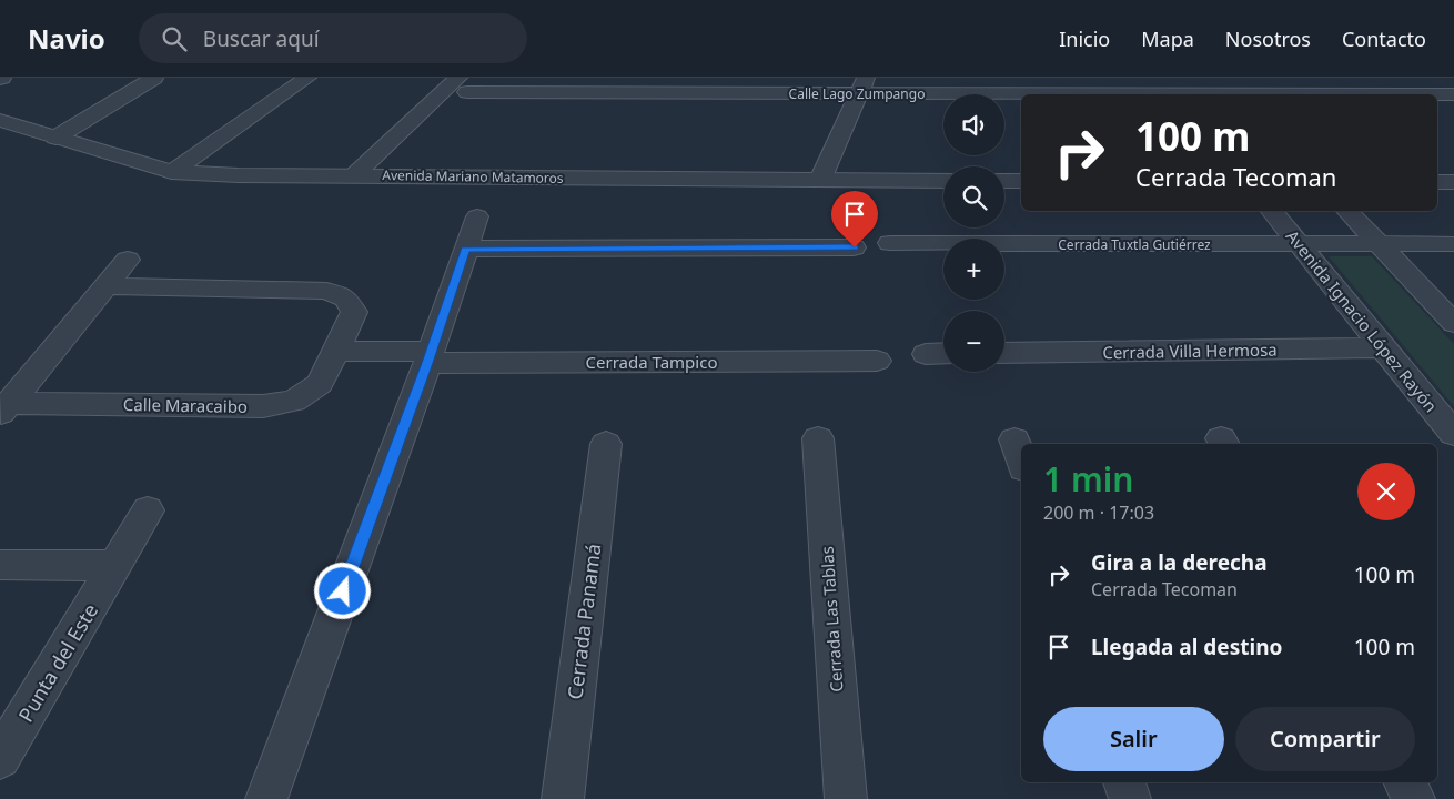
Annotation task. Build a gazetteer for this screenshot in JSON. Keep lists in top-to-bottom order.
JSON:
{
  "streets": {
    "street": [
      "Calle Lago Zumpango",
      "Avenida Mariano Matamoros",
      "Cerrada Tuxtla Gutiérrez",
      "Avenida Ignacio López Rayón",
      "Cerrada Villa Hermosa",
      "Cerrada Tampico",
      "Calle Maracaibo",
      "Cerrada Las Tablas",
      "Cerrada Panamá",
      "Punta del Este"
    ]
  },
  "crossings": [
    ["Cerrada Tuxtla Gutiérrez", "Avenida Ignacio López Rayón"],
    ["Avenida Ignacio López Rayón", "Cerrada Villa Hermosa"]
  ],
  "page": {
    "header": "Navio",
    "search": "Buscar aquí",
    "nav": [
      "Inicio",
      "Mapa",
      "Nosotros",
      "Contacto"
    ],
    "map_buttons": ["+", "−"],
    "turn": ["100 m", "Cerrada Tecoman"],
    "heading": ["1 min", "200 m · 17:03"],
    "list": [
      {
        "name": "Gira a la derecha",
        "note": "Cerrada Tecoman",
        "value": "100 m"
      },
      {
        "name": "Llegada al destino",
        "value": "100 m"
      }
    ],
    "buttons": ["Salir", "Compartir"]
  }
}
